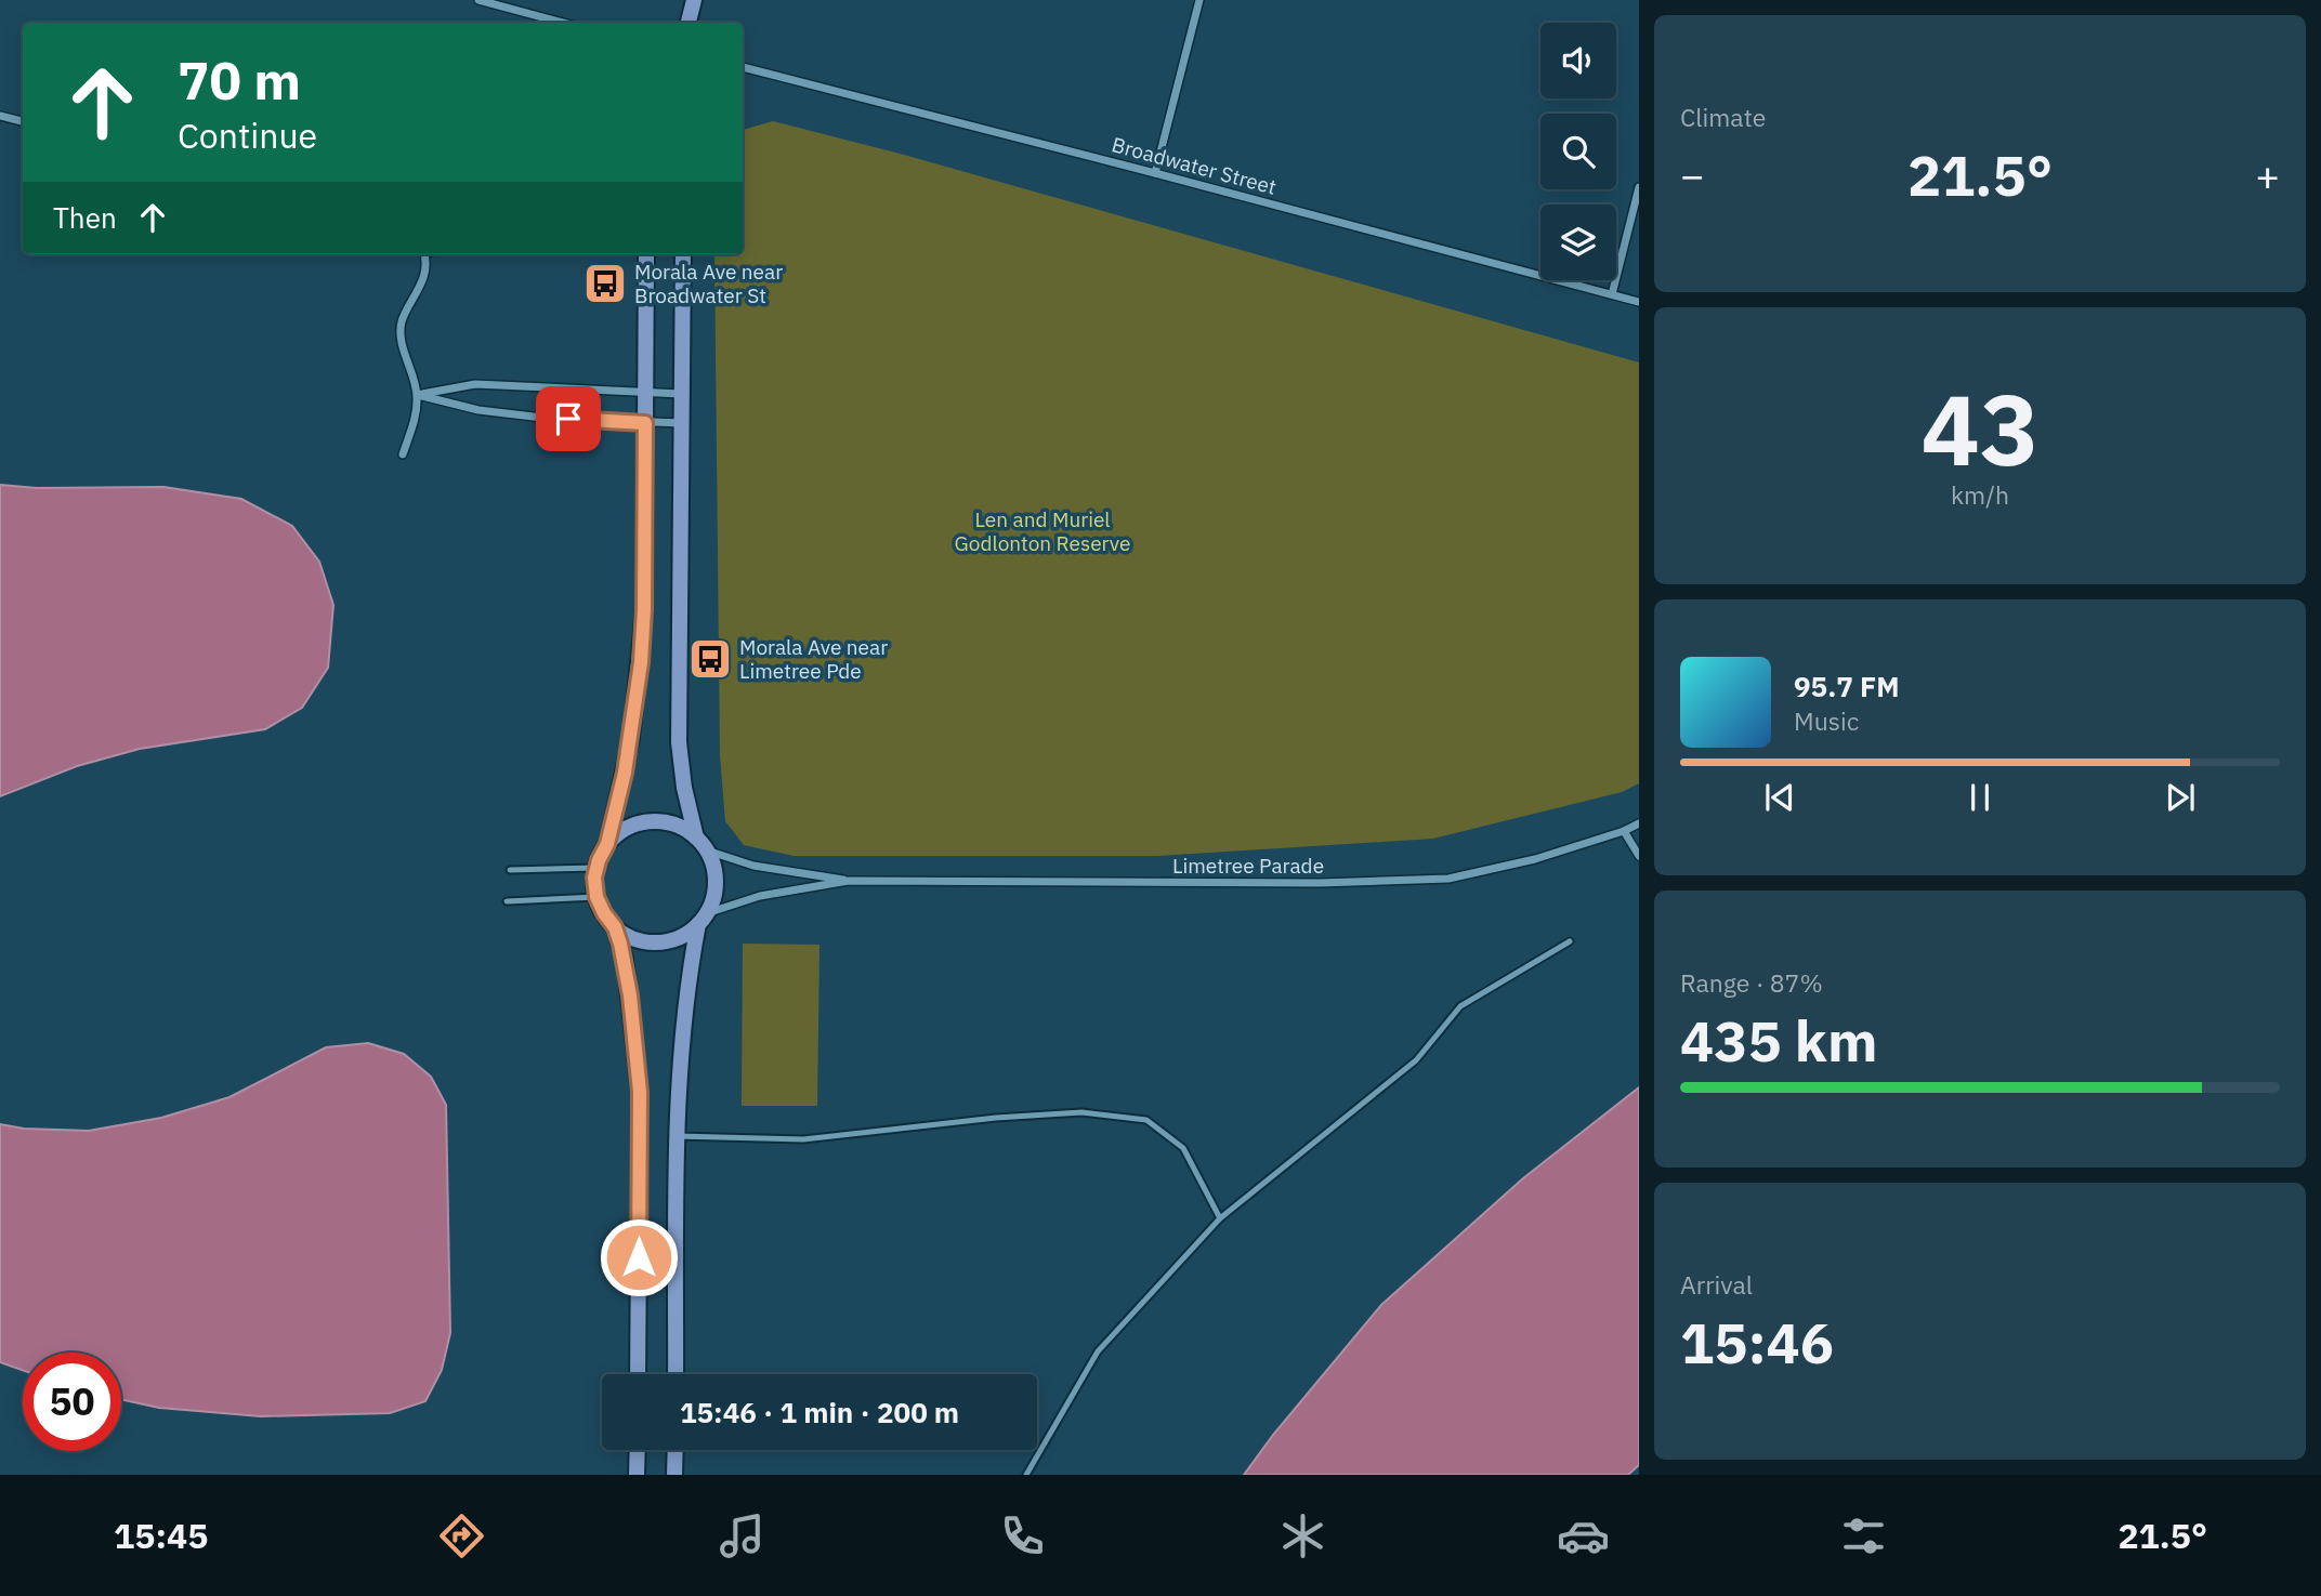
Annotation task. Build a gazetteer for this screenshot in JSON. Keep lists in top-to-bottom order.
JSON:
{
  "streets": {
    "street": ["Broadwater Street", "Limetree Parade"]
  },
  "parks": ["Len and Muriel Godlonton Reserve"],
  "places": {
    "bus stop": ["Morala Ave near Broadwater St", "Morala Ave near Limetree Pde"]
  },
  "page": {
    "tile": [
      "Climate",
      ["43", "km/h"],
      ["Range · 87%", "435 km"],
      ["Arrival", "15:46"]
    ],
    "turn": ["70 m", "Continue"],
    "heat": ["−", "21.5°", "+"],
    "then": "Then",
    "song": ["95.7 FM", "Music"],
    "limit": "50",
    "trip": "15:46 · 1 min · 200 m",
    "tabs": ["15:45", "21.5°"]
  }
}
